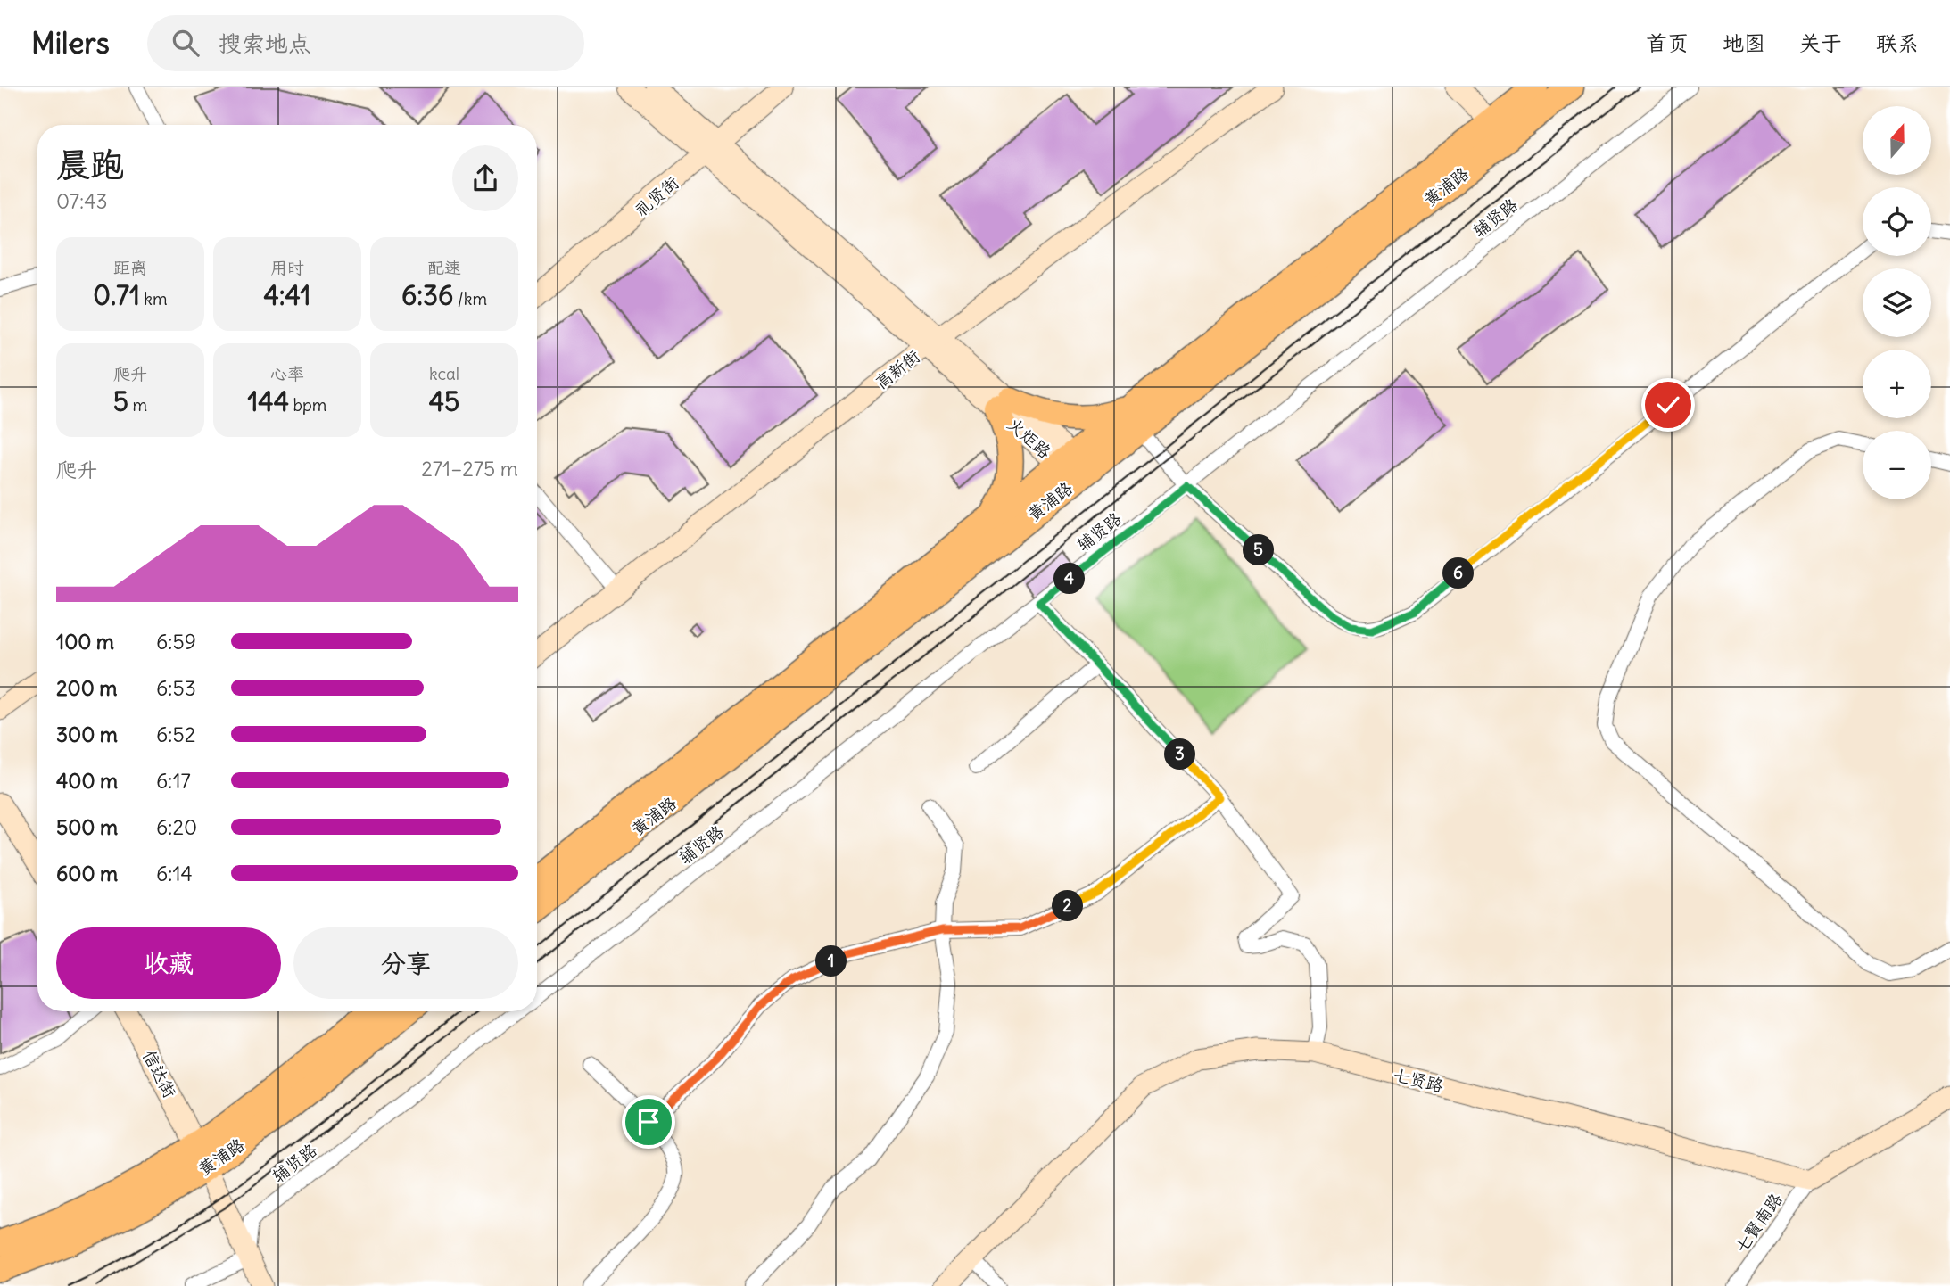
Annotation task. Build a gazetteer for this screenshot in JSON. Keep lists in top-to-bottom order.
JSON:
{
  "streets": {
    "highway": ["黄浦路"],
    "street": [
      "礼贤街",
      "辅贤路",
      "高新街",
      "火炬路",
      "信达街",
      "七贤路",
      "七賢南路"
    ]
  },
  "crossings": [
    ["黄浦路", "火炬路"],
    ["黄浦路", "信达街"],
    ["礼贤街", "火炬路"],
    ["辅贤路", "信达街"],
    ["高新街", "火炬路"],
    ["七贤路", "七賢南路"]
  ],
  "north": "top",
  "page": {
    "header": "Milers",
    "search": "搜索地点",
    "nav": [
      "首页",
      "地图",
      "关于",
      "联系"
    ],
    "map_buttons": ["+", "−"],
    "heading": ["晨跑", "07:43"],
    "stats": [
      ["距离", "0.71 km"],
      ["用时", "4:41"],
      ["配速", "6:36 /km"],
      ["爬升", "5 m"],
      ["心率", "144 bpm"],
      ["kcal", "45"]
    ],
    "chart": ["爬升", "271–275 m"],
    "pins": [
      "5",
      "6",
      "4",
      "3",
      "2",
      "1"
    ],
    "list": [
      {
        "name": "100 m",
        "note": "6:59"
      },
      {
        "name": "200 m",
        "note": "6:53"
      },
      {
        "name": "300 m",
        "note": "6:52"
      },
      {
        "name": "400 m",
        "note": "6:17"
      },
      {
        "name": "500 m",
        "note": "6:20"
      },
      {
        "name": "600 m",
        "note": "6:14"
      }
    ],
    "buttons": ["收藏", "分享"]
  }
}
